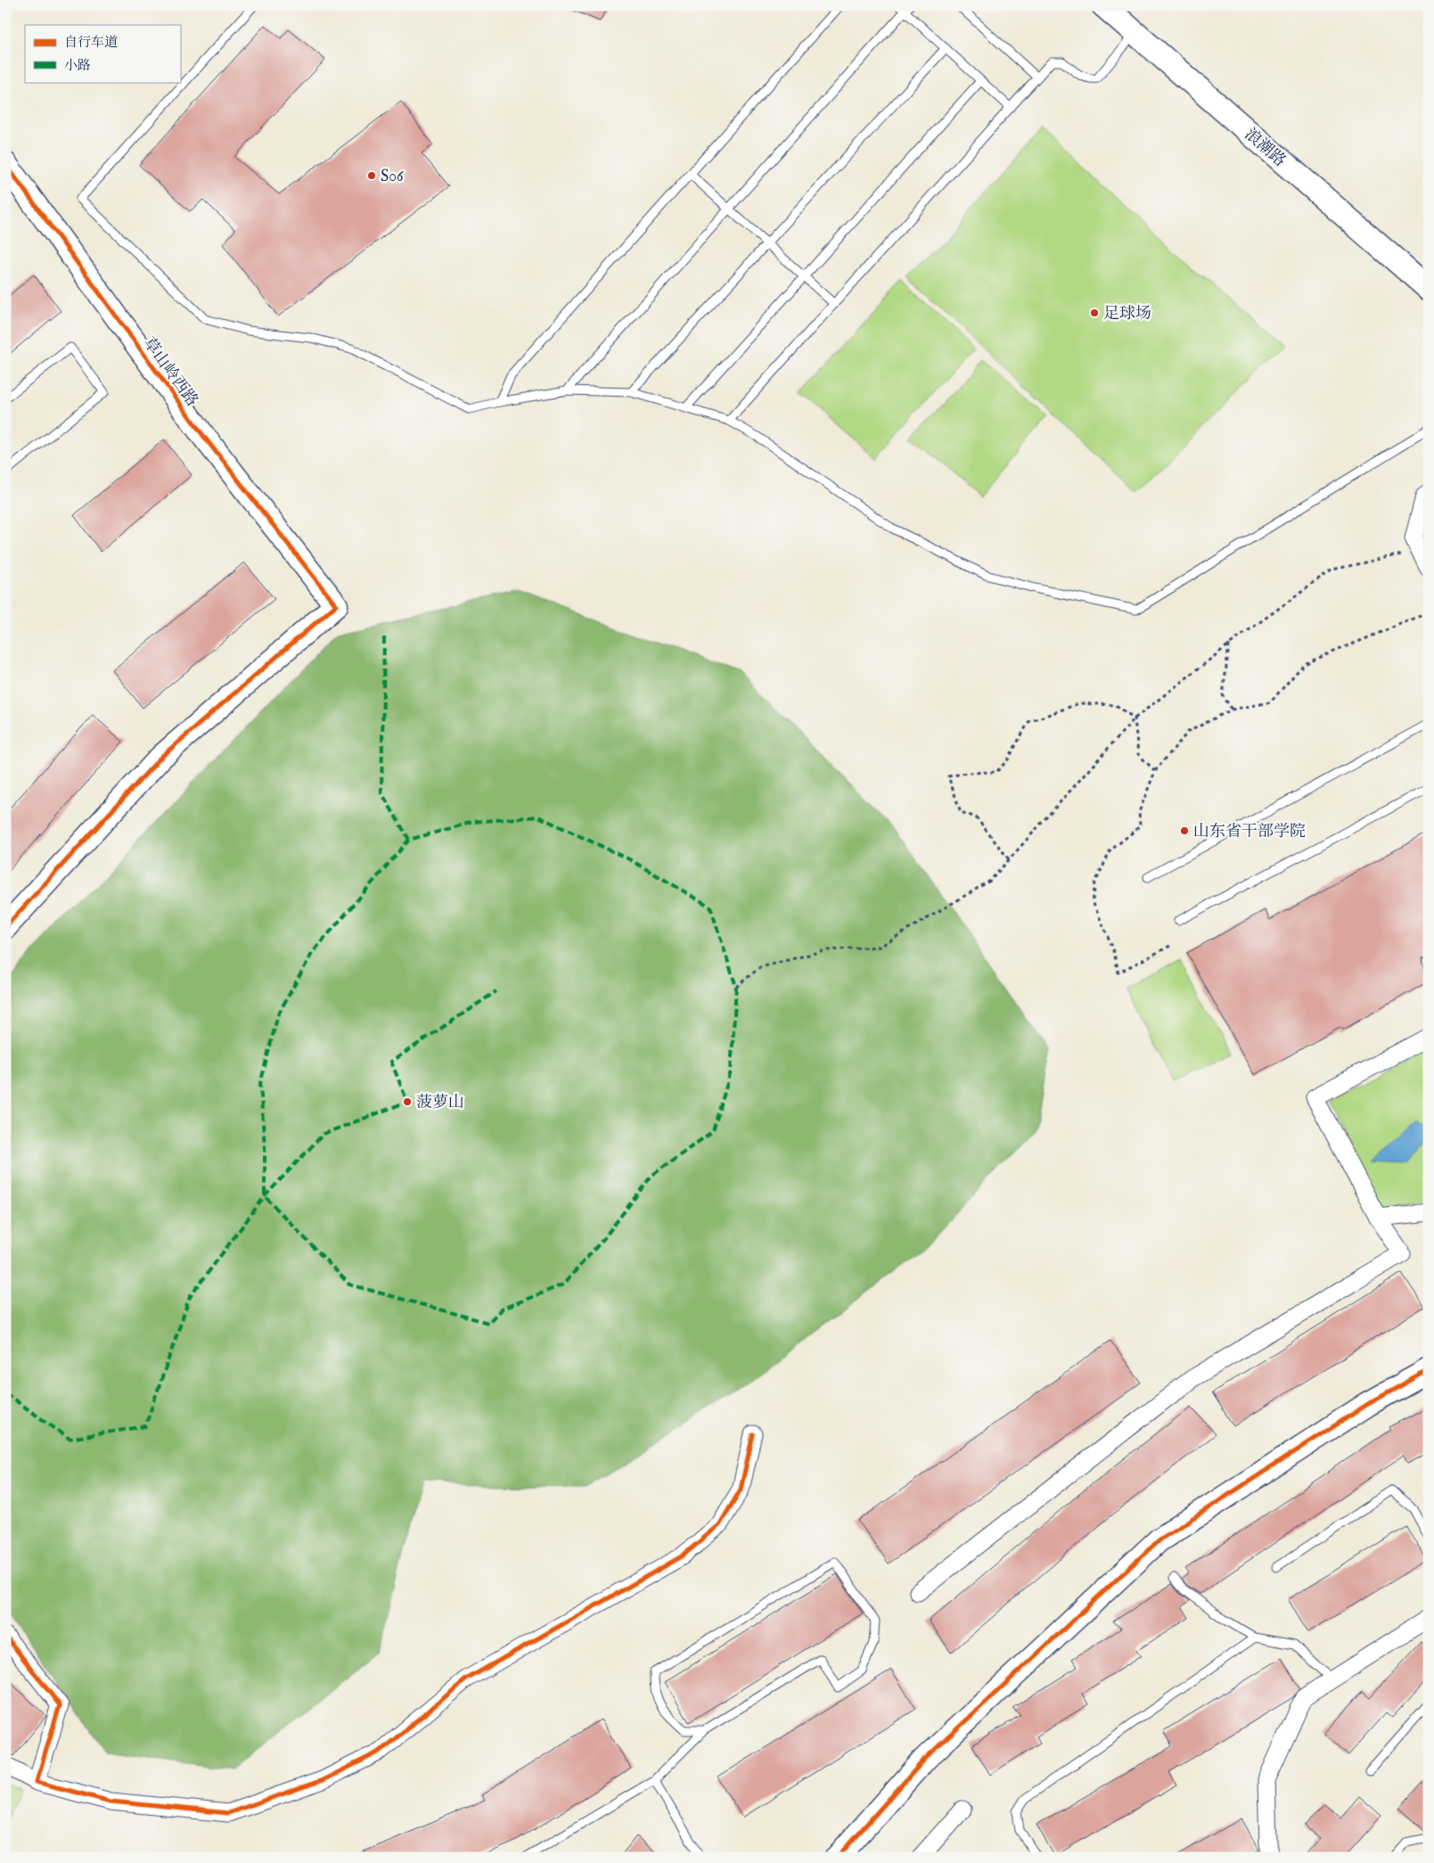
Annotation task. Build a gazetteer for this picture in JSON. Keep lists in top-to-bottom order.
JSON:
{
  "streets": {
    "street": ["浪潮路", "草山岭西路"]
  },
  "places": [
    "S06",
    "足球场",
    "山东省干部学院",
    "菠萝山"
  ],
  "legend": ["自行车道", "小路"]
}
